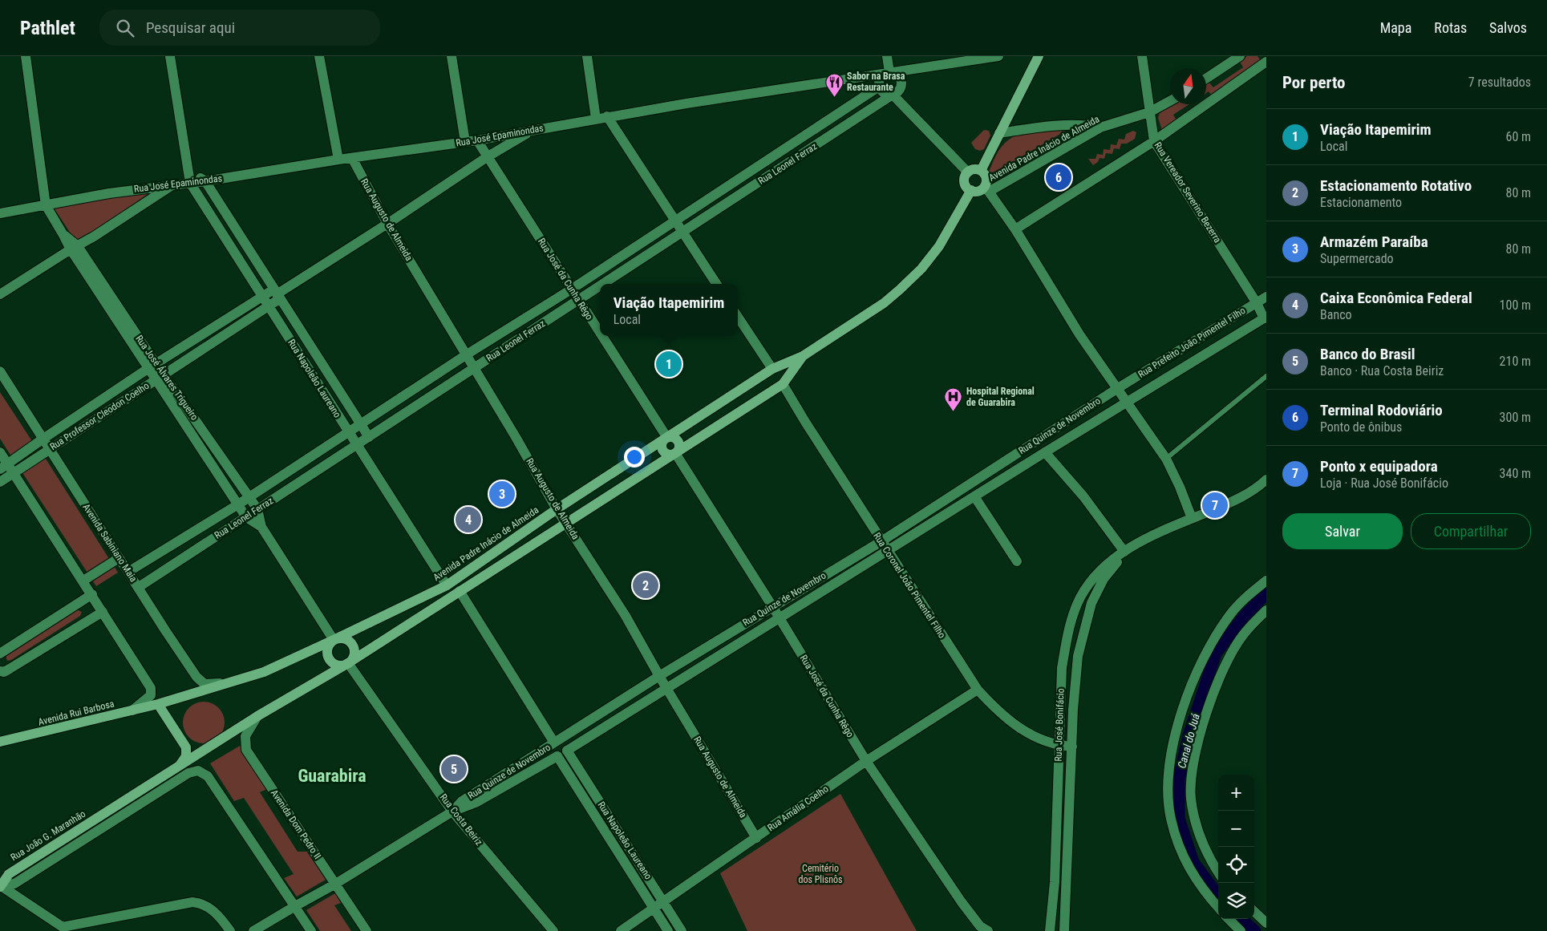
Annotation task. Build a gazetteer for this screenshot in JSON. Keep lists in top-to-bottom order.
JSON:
{
  "streets": {
    "main road": ["Avenida Padre Inácio de Almeida", "Avenida Rui Barbosa", "Rua João G. Maranhão"],
    "street": [
      "Rua José Epaminondas",
      "Rua Leonel Ferraz",
      "Rua Vereador Severino Bezerra",
      "Rua Augusto de Almeida",
      "Rua José da Cunha Rêgo",
      "Rua Prefeito João Pimentel Filho",
      "Rua José Álvares Trigueiro",
      "Rua Napoleão Laureano",
      "Rua Professor Cleodon Coelho",
      "Rua Quinze de Novembro",
      "Avenida Sabiniano Maia",
      "Rua Coronel João Pimentel Filho",
      "Rua José Bonifácio",
      "Rua Amália Coelho",
      "Rua Costa Beiriz",
      "Avenida Dom Pedro II"
    ]
  },
  "crossings": [
    ["Rua José Epaminondas", "Rua Leonel Ferraz"],
    ["Rua José Epaminondas", "Rua Augusto de Almeida"],
    ["Rua José Epaminondas", "Rua José da Cunha Rêgo"],
    ["Rua José Epaminondas", "Rua José Álvares Trigueiro"],
    ["Rua José Epaminondas", "Rua Napoleão Laureano"],
    ["Rua José Epaminondas", "Rua Professor Cleodon Coelho"],
    ["Avenida Padre Inácio de Almeida", "Rua Vereador Severino Bezerra"],
    ["Avenida Padre Inácio de Almeida", "Rua Augusto de Almeida"],
    ["Avenida Padre Inácio de Almeida", "Rua José da Cunha Rêgo"],
    ["Avenida Padre Inácio de Almeida", "Rua José Álvares Trigueiro"],
    ["Avenida Padre Inácio de Almeida", "Rua Napoleão Laureano"],
    ["Avenida Padre Inácio de Almeida", "Avenida Sabiniano Maia"],
    ["Avenida Padre Inácio de Almeida", "Rua Coronel João Pimentel Filho"],
    ["Avenida Padre Inácio de Almeida", "Avenida Rui Barbosa"],
    ["Avenida Padre Inácio de Almeida", "Rua Costa Beiriz"],
    ["Avenida Padre Inácio de Almeida", "Avenida Dom Pedro II"],
    ["Avenida Padre Inácio de Almeida", "Rua João G. Maranhão"],
    ["Rua Leonel Ferraz", "Rua Augusto de Almeida"],
    ["Rua Leonel Ferraz", "Rua José da Cunha Rêgo"],
    ["Rua Leonel Ferraz", "Rua José Álvares Trigueiro"],
    ["Rua Leonel Ferraz", "Rua Napoleão Laureano"],
    ["Rua Leonel Ferraz", "Avenida Sabiniano Maia"],
    ["Rua Vereador Severino Bezerra", "Rua Prefeito João Pimentel Filho"],
    ["Rua Augusto de Almeida", "Rua Professor Cleodon Coelho"],
    ["Rua Augusto de Almeida", "Rua Quinze de Novembro"],
    ["Rua Augusto de Almeida", "Rua Amália Coelho"],
    ["Rua José da Cunha Rêgo", "Rua Professor Cleodon Coelho"],
    ["Rua José da Cunha Rêgo", "Rua Quinze de Novembro"],
    ["Rua José da Cunha Rêgo", "Rua Amália Coelho"],
    ["Rua Prefeito João Pimentel Filho", "Rua Quinze de Novembro"],
    ["Rua José Álvares Trigueiro", "Rua Professor Cleodon Coelho"],
    ["Rua José Álvares Trigueiro", "Rua Costa Beiriz"],
    ["Rua Napoleão Laureano", "Rua Professor Cleodon Coelho"],
    ["Rua Napoleão Laureano", "Rua Quinze de Novembro"],
    ["Rua Napoleão Laureano", "Rua Amália Coelho"],
    ["Rua Professor Cleodon Coelho", "Avenida Sabiniano Maia"],
    ["Rua Quinze de Novembro", "Rua Coronel João Pimentel Filho"],
    ["Rua Quinze de Novembro", "Rua Costa Beiriz"],
    ["Rua Quinze de Novembro", "Avenida Dom Pedro II"],
    ["Rua Coronel João Pimentel Filho", "Rua José Bonifácio"],
    ["Rua Coronel João Pimentel Filho", "Rua Amália Coelho"]
  ],
  "districts": ["Guarabira"],
  "water": ["Canal do Juá"],
  "parks": ["Cemitério dos Plisnôs"],
  "places": {
    "restaurant": ["Sabor na Brasa Restaurante"],
    "hospital": ["Hospital Regional de Guarabira"]
  },
  "north": "top",
  "page": {
    "header": "Pathlet",
    "search": "Pesquisar aqui",
    "nav": ["Mapa", "Rotas", "Salvos"],
    "heading": ["Por perto", "7 resultados"],
    "list": [
      {
        "mark": "1",
        "name": "Viação Itapemirim",
        "note": "Local",
        "value": "60 m"
      },
      {
        "mark": "2",
        "name": "Estacionamento Rotativo",
        "note": "Estacionamento",
        "value": "80 m"
      },
      {
        "mark": "3",
        "name": "Armazém Paraíba",
        "note": "Supermercado",
        "value": "80 m"
      },
      {
        "mark": "4",
        "name": "Caixa Econômica Federal",
        "note": "Banco",
        "value": "100 m"
      },
      {
        "mark": "5",
        "name": "Banco do Brasil",
        "note": "Banco · Rua Costa Beiriz",
        "value": "210 m"
      },
      {
        "mark": "6",
        "name": "Terminal Rodoviário",
        "note": "Ponto de ônibus",
        "value": "300 m"
      },
      {
        "mark": "7",
        "name": "Ponto x equipadora",
        "note": "Loja · Rua José Bonifácio",
        "value": "340 m"
      }
    ],
    "pins": [
      "6",
      "1",
      "3",
      "7",
      "4",
      "2",
      "5"
    ],
    "popup": ["Viação Itapemirim", "Local"],
    "buttons": ["Salvar", "Compartilhar"],
    "map_buttons": ["+", "−"]
  }
}
